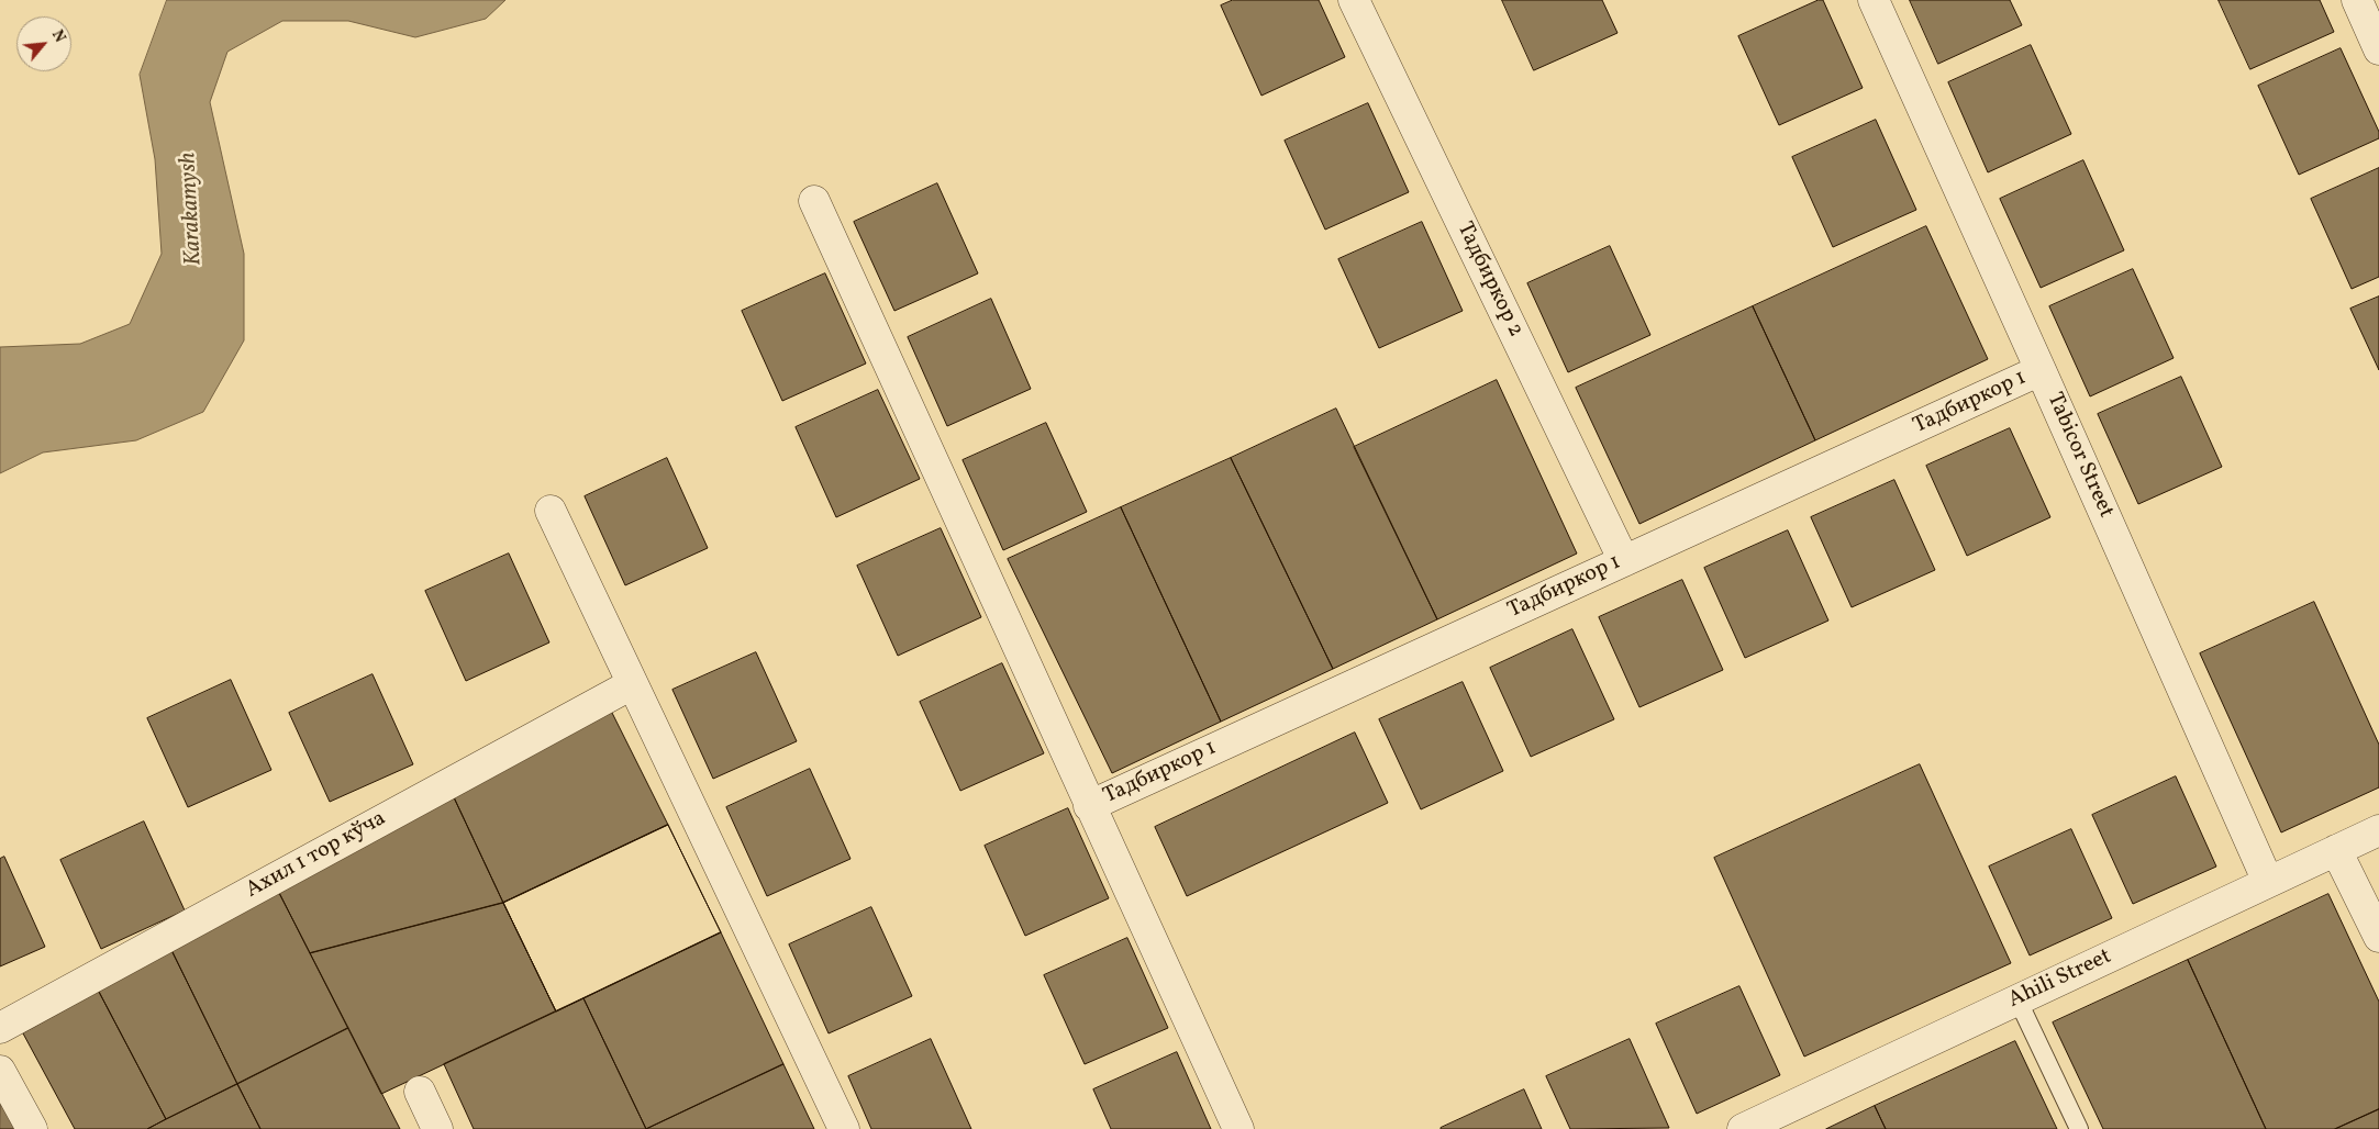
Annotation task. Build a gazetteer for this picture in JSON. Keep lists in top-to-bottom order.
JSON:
{
  "streets": {
    "street": [
      "Тадбиркор 2",
      "Тадбиркор 1",
      "Tabicor Street",
      "Ахил 1 тор кўча",
      "Ahili Street"
    ]
  },
  "crossings": [
    ["Тадбиркор 2", "Тадбиркор 1"],
    ["Тадбиркор 1", "Tabicor Street"],
    ["Tabicor Street", "Ahili Street"]
  ],
  "water": ["Karakamysh"],
  "north": "top right"
}
